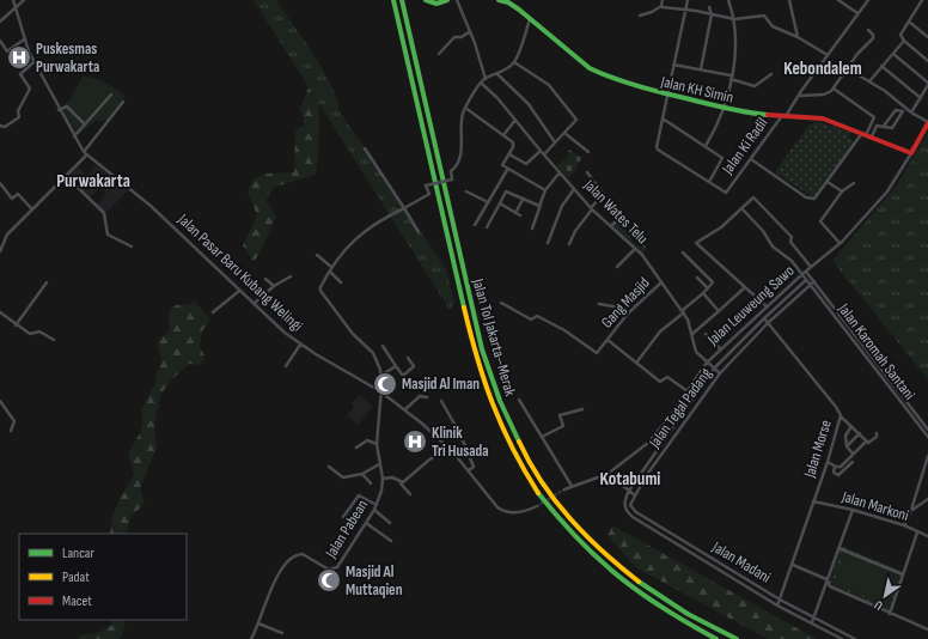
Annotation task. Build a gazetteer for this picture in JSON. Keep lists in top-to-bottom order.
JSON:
{
  "streets": {
    "main road": ["Jalan KH Simin", "Jalan Tol Jakarta–Merak"],
    "street": [
      "Jalan Ki Radil",
      "Jalan Wates Telu",
      "Jalan Pasar Baru Kubang Welingi",
      "Gang Masjid",
      "Jalan Leuweung Sawo",
      "Jalan Karomah Santani",
      "Jalan Tegal Padang",
      "Jalan Morse",
      "Jalan Markoni",
      "Jalan Pabean",
      "Jalan Madani"
    ]
  },
  "crossings": [
    ["Jalan KH Simin", "Jalan Ki Radil"],
    ["Jalan KH Simin", "Jalan Leuweung Sawo"],
    ["Jalan Wates Telu", "Gang Masjid"],
    ["Jalan Wates Telu", "Jalan Leuweung Sawo"],
    ["Jalan Wates Telu", "Jalan Tegal Padang"],
    ["Jalan Pasar Baru Kubang Welingi", "Jalan Pabean"],
    ["Jalan Leuweung Sawo", "Jalan Karomah Santani"],
    ["Jalan Karomah Santani", "Jalan Tegal Padang"],
    ["Jalan Tegal Padang", "Jalan Morse"],
    ["Jalan Morse", "Jalan Markoni"],
    ["Jalan Morse", "Jalan Madani"]
  ],
  "districts": ["Kebondalem", "Purwakarta", "Kotabumi"],
  "places": {
    "hospital": ["Puskesmas Purwakarta", "Klinik Tri Husada"],
    "mosque": ["Masjid Al Iman", "Masjid Al Muttaqien"]
  },
  "legend": ["Lancar", "Padat", "Macet"],
  "north": "bottom left"
}
